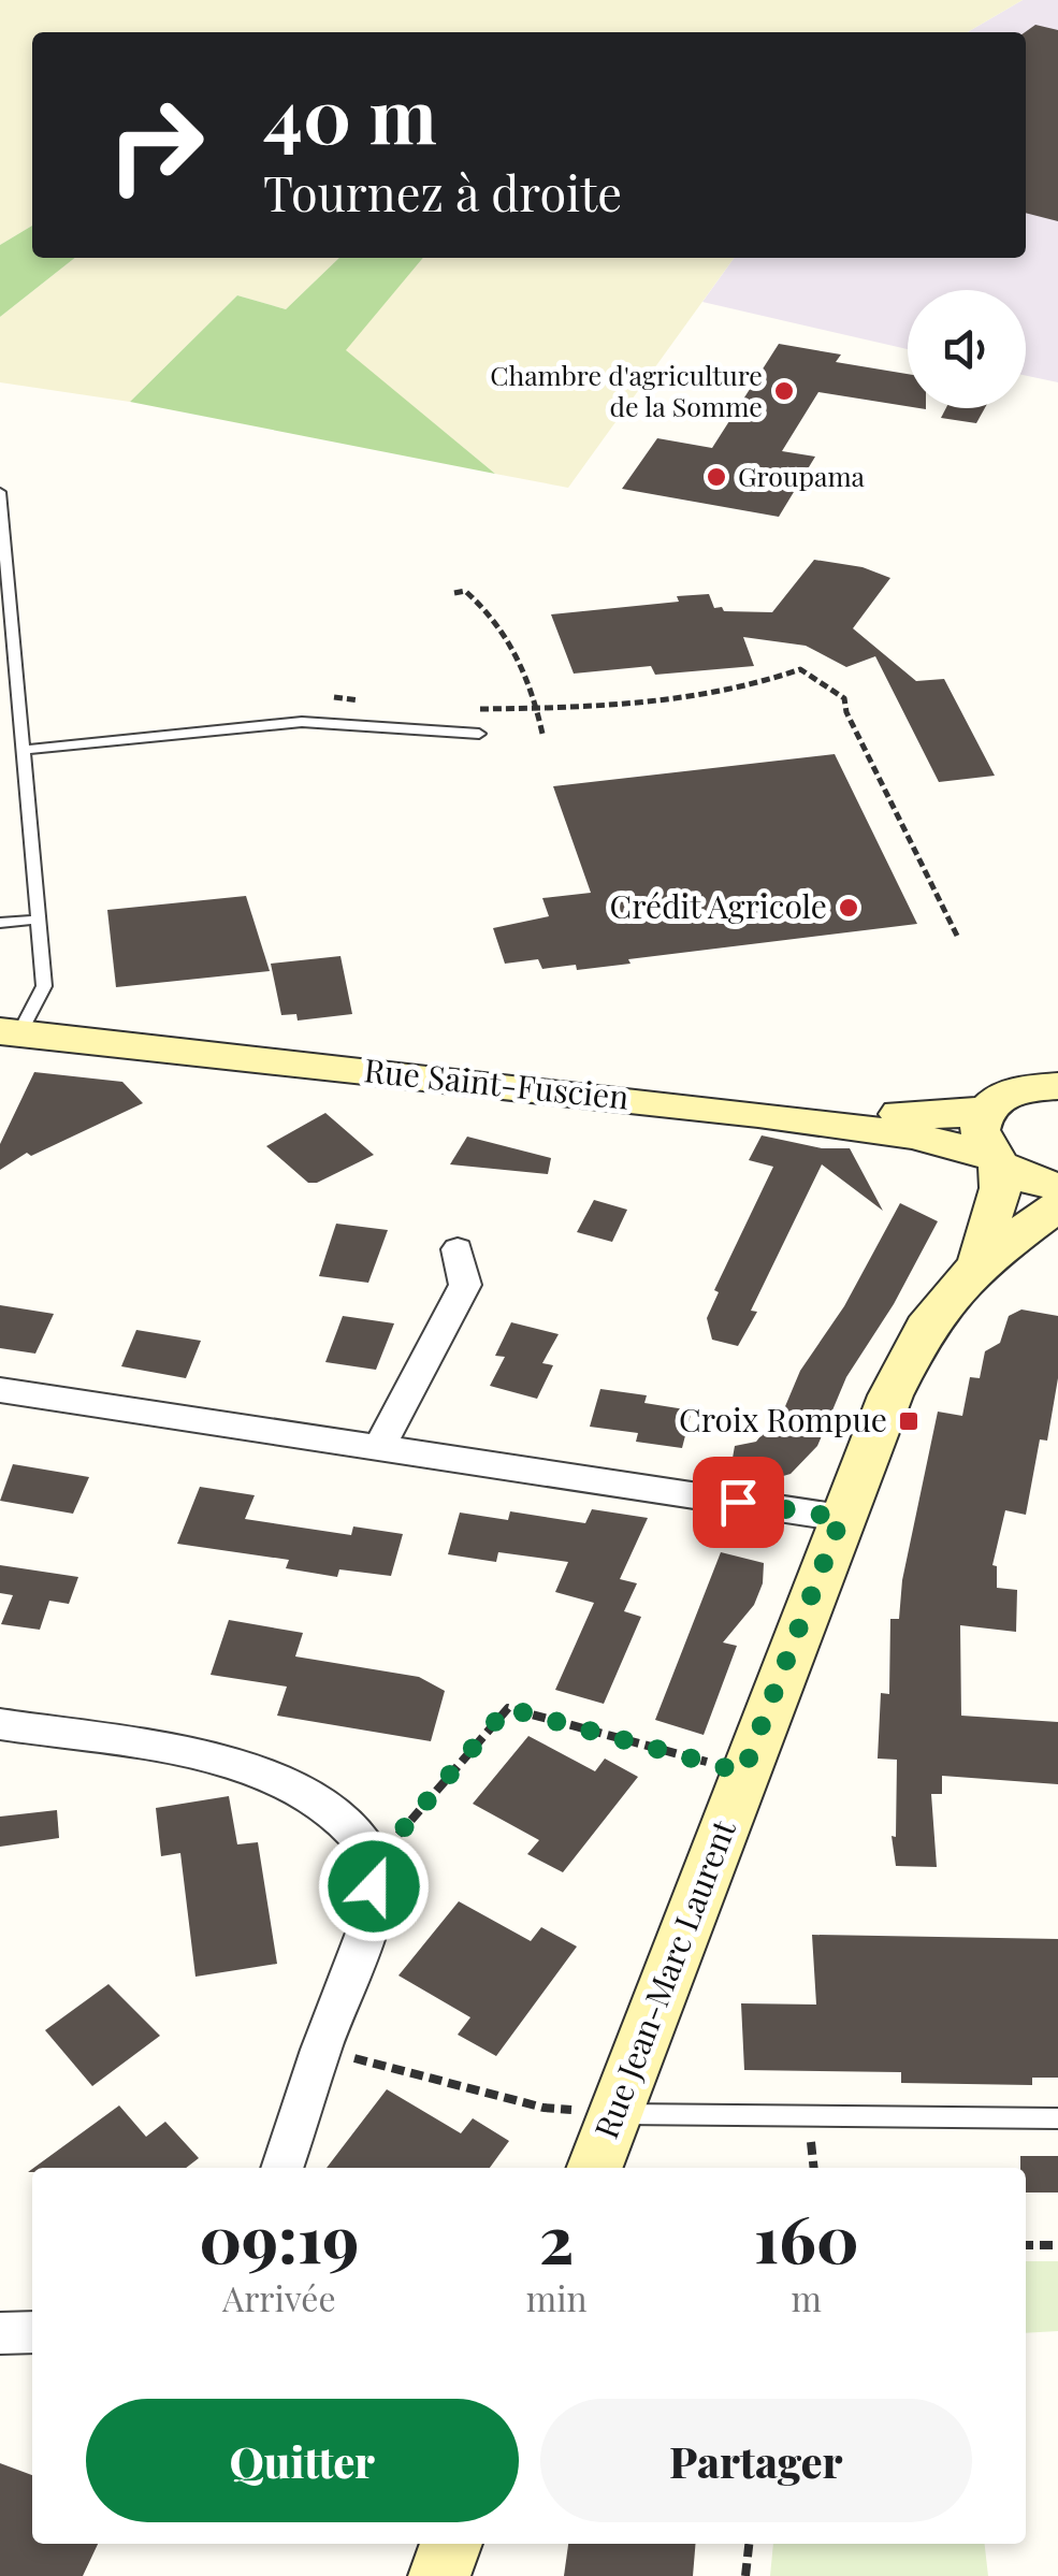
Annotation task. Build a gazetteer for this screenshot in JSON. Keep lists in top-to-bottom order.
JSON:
{
  "streets": {
    "main road": ["Rue Saint-Fuscien", "Rue Jean-Marc Laurent"]
  },
  "crossings": [
    ["Rue Saint-Fuscien", "Rue Jean-Marc Laurent"]
  ],
  "places": {
    "other": ["Chambre d'agriculture de la Somme", "Groupama", "Crédit Agricole"],
    "transit": ["Croix Rompue"]
  },
  "page": {
    "turn": ["40 m", "Tournez à droite"],
    "eta": [
      "09:19",
      "Arrivée",
      "2",
      "min",
      "160",
      "m"
    ],
    "buttons": ["Quitter", "Partager"]
  }
}
